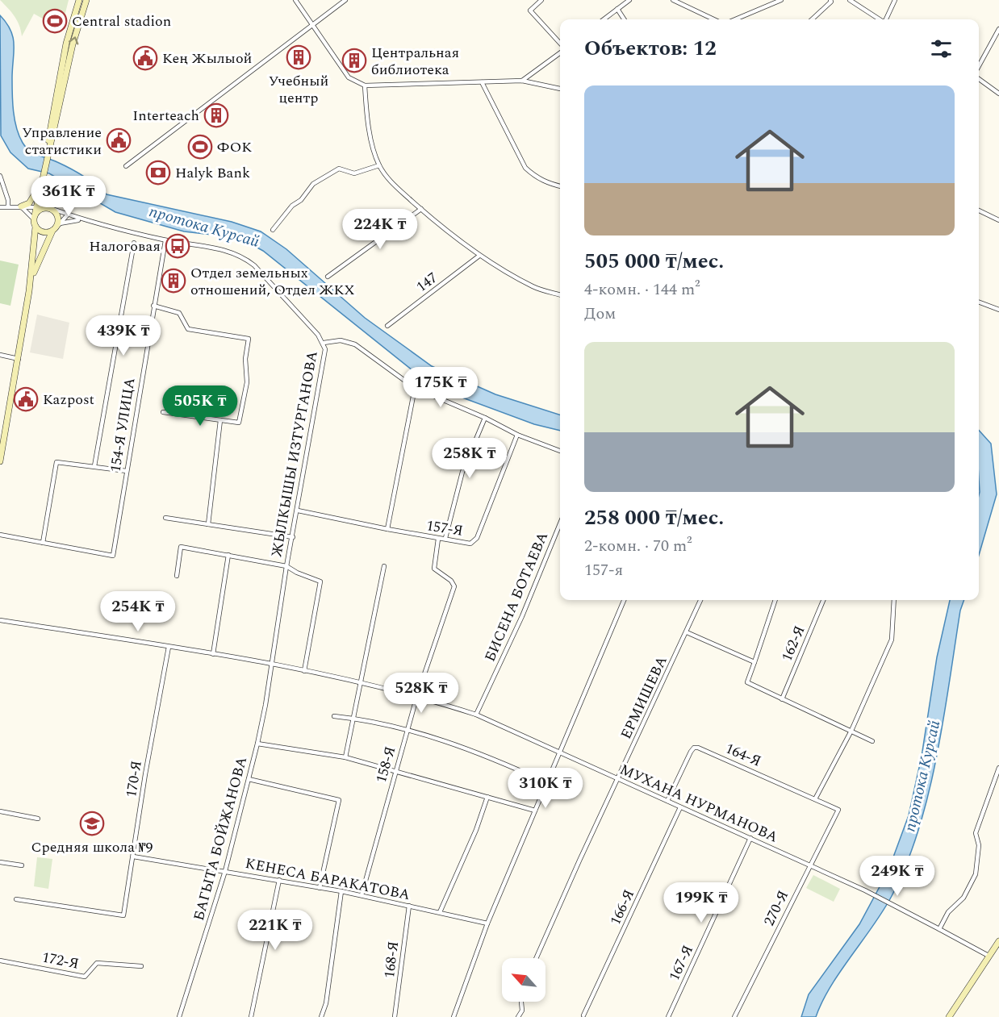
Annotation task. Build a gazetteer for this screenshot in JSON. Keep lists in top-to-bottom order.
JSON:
{
  "streets": {
    "street": [
      "147",
      "154-Я УЛИЦА",
      "ЖЫЛКЫШЫ ИЗТУРГАНОВА",
      "157-Я",
      "БИСЕНА БОТАЕВА",
      "162-Я",
      "ЕРМИШЕВА",
      "164-Я",
      "158-Я",
      "170-Я",
      "МУХАНА НУРМАНОВА",
      "БАГЫТА БОЙЖАНОВА",
      "КЕНЕСА БАРАКАТОВА",
      "166-Я",
      "270-Я",
      "168-Я",
      "172-Я",
      "167-Я"
    ]
  },
  "crossings": [
    ["154-Я УЛИЦА", "ЖЫЛКЫШЫ ИЗТУРГАНОВА"],
    ["ЖЫЛКЫШЫ ИЗТУРГАНОВА", "157-Я"],
    ["ЖЫЛКЫШЫ ИЗТУРГАНОВА", "МУХАНА НУРМАНОВА"],
    ["ЖЫЛКЫШЫ ИЗТУРГАНОВА", "БАГЫТА БОЙЖАНОВА"],
    ["157-Я", "158-Я"],
    ["БИСЕНА БОТАЕВА", "МУХАНА НУРМАНОВА"],
    ["ЕРМИШЕВА", "МУХАНА НУРМАНОВА"],
    ["164-Я", "МУХАНА НУРМАНОВА"],
    ["164-Я", "270-Я"],
    ["158-Я", "МУХАНА НУРМАНОВА"],
    ["158-Я", "КЕНЕСА БАРАКАТОВА"],
    ["170-Я", "МУХАНА НУРМАНОВА"],
    ["170-Я", "КЕНЕСА БАРАКАТОВА"],
    ["МУХАНА НУРМАНОВА", "БАГЫТА БОЙЖАНОВА"],
    ["МУХАНА НУРМАНОВА", "166-Я"],
    ["МУХАНА НУРМАНОВА", "270-Я"],
    ["МУХАНА НУРМАНОВА", "167-Я"],
    ["БАГЫТА БОЙЖАНОВА", "КЕНЕСА БАРАКАТОВА"],
    ["КЕНЕСА БАРАКАТОВА", "168-Я"]
  ],
  "water": ["протока Курсай"],
  "places": {
    "sports": ["Central stadion", "ФОК"],
    "building": [
      "Учебный центр",
      "Центральная библиотека",
      "Interteach",
      "Отдел земельных отношений, Отдел ЖКХ"
    ],
    "public building": ["Кең Жылыой", "Управление статистики", "Kazpost"],
    "bank": ["Halyk Bank"],
    "bus stop": ["Налоговая"],
    "school or university": ["Средняя школа №9"]
  },
  "north": "top left",
  "page": {
    "heading": "Объектов: 12",
    "list": [
      {
        "name": "505 000 ₸/мес.",
        "note": "4-комн. · 144 m² · Дом"
      },
      {
        "name": "258 000 ₸/мес.",
        "note": "2-комн. · 70 m² · 157-я"
      }
    ],
    "price": [
      "361K ₸",
      "224K ₸",
      "439K ₸",
      "175K ₸",
      "505K ₸",
      "258K ₸",
      "254K ₸",
      "528K ₸",
      "310K ₸",
      "249K ₸",
      "199K ₸",
      "221K ₸"
    ]
  }
}
